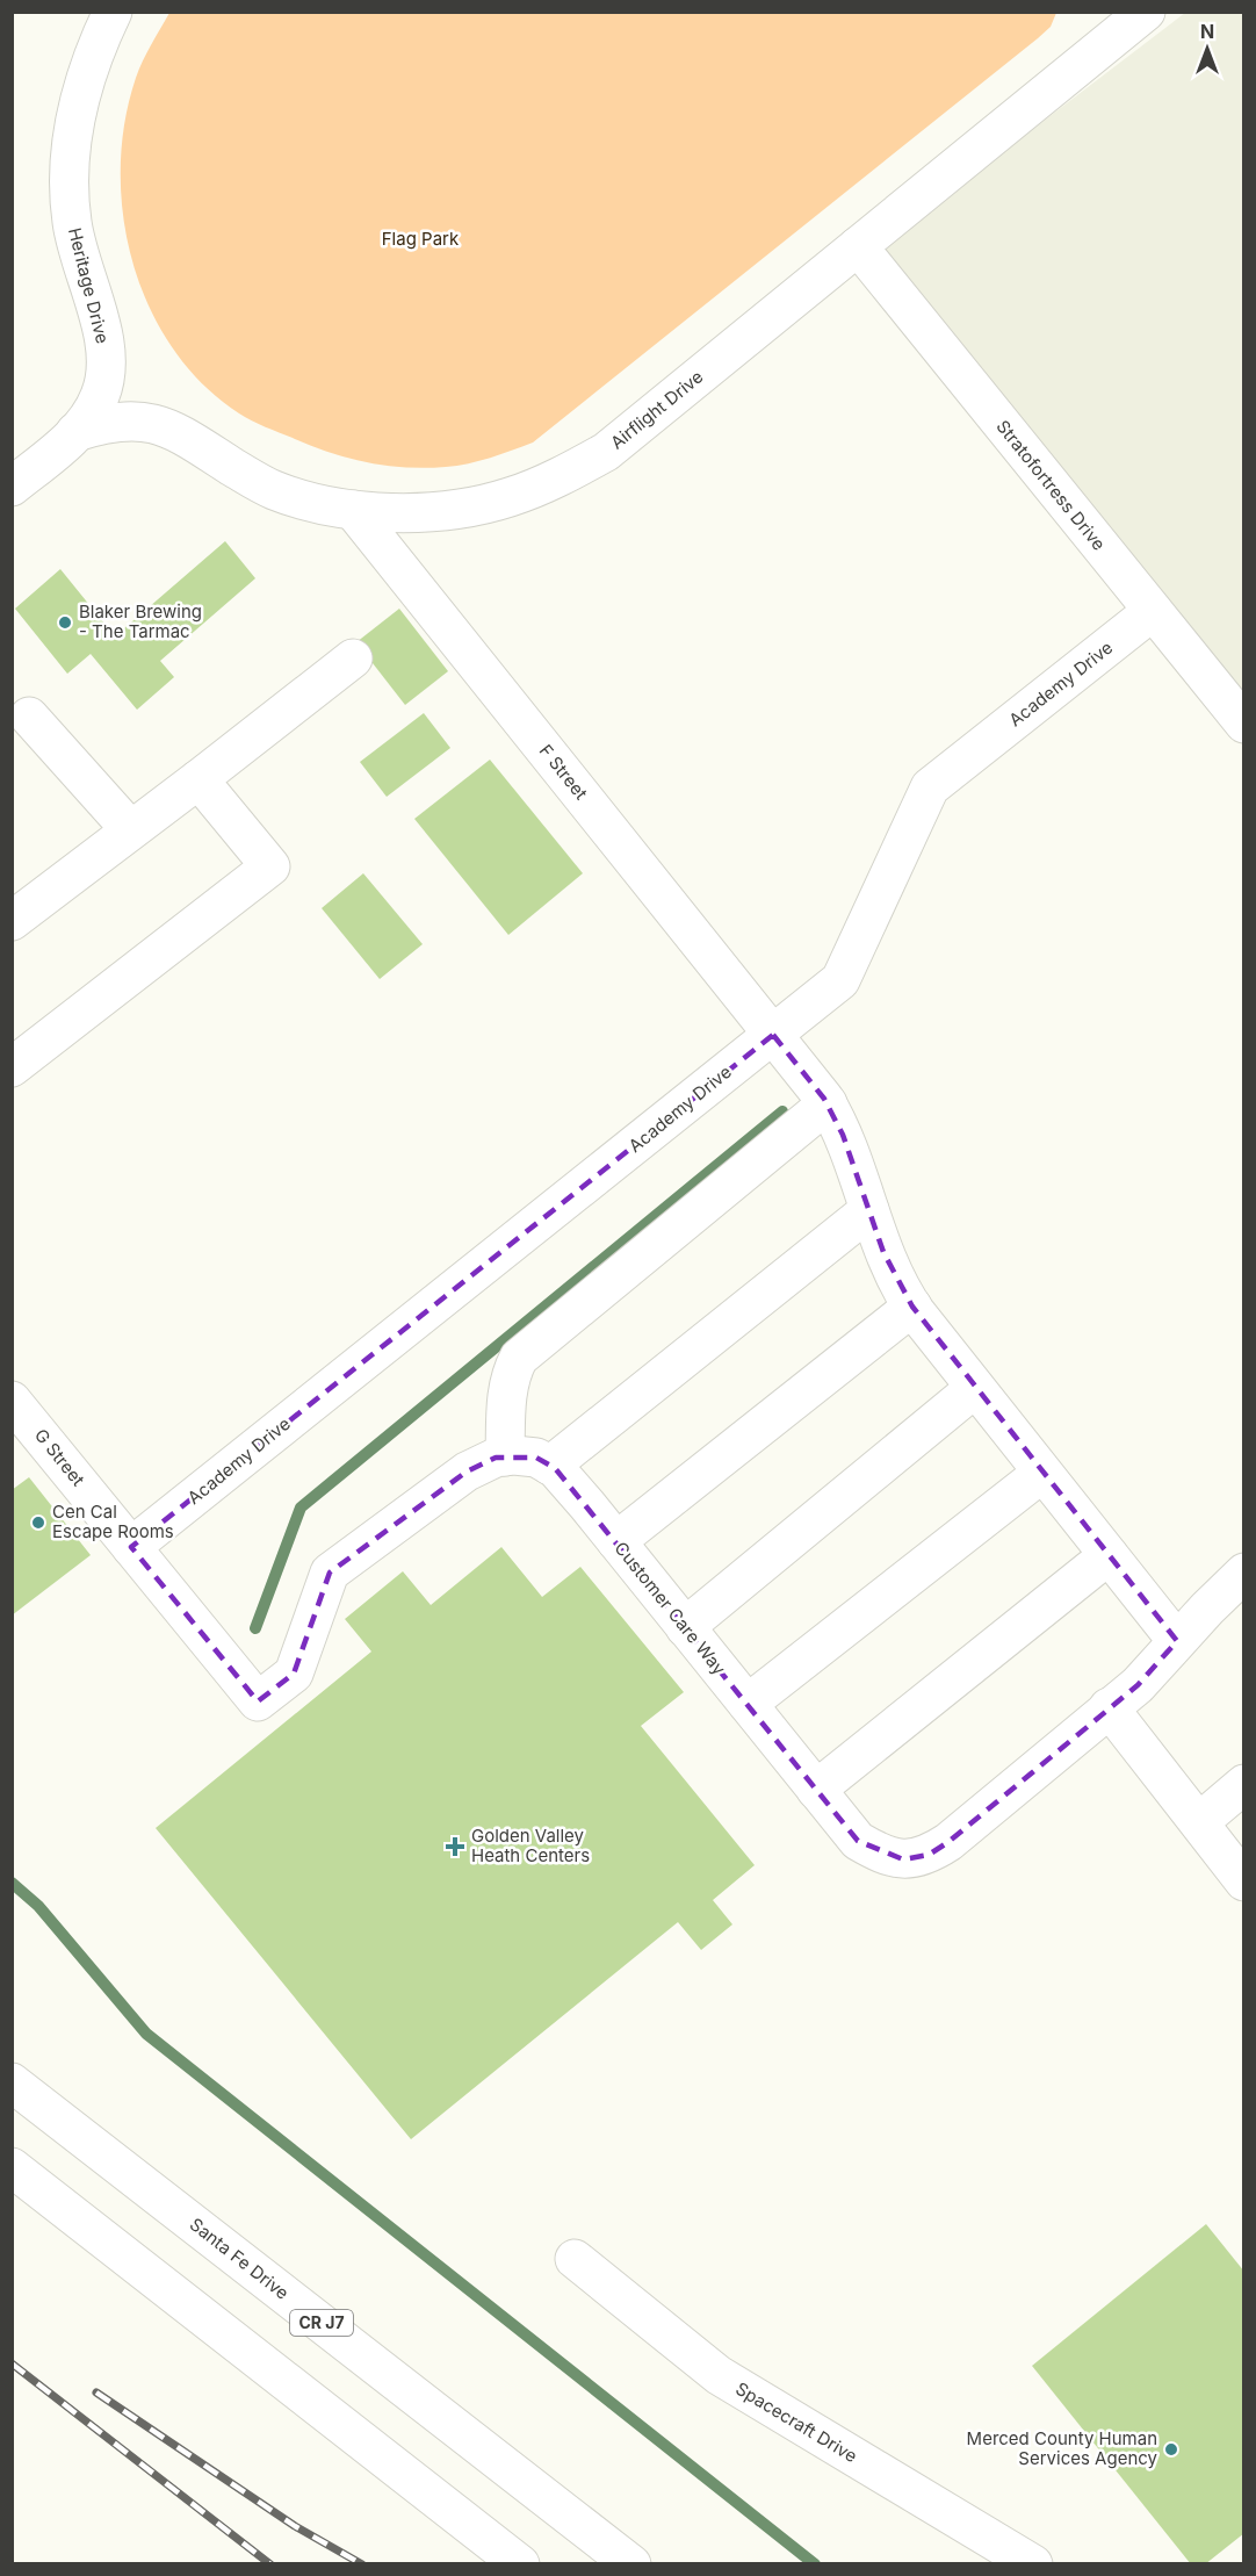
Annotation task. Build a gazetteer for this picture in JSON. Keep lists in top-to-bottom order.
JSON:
{
  "streets": {
    "street": [
      "Heritage Drive",
      "Airflight Drive",
      "Stratofortress Drive",
      "Academy Drive",
      "F Street",
      "G Street",
      "Customer Care Way",
      "Santa Fe Drive",
      "CR J7",
      "Spacecraft Drive"
    ]
  },
  "crossings": [
    ["Heritage Drive", "Airflight Drive"],
    ["Airflight Drive", "Stratofortress Drive"],
    ["Airflight Drive", "F Street"],
    ["Stratofortress Drive", "Academy Drive"],
    ["Academy Drive", "F Street"],
    ["Academy Drive", "G Street"],
    ["Academy Drive", "Customer Care Way"],
    ["F Street", "Customer Care Way"],
    ["G Street", "Customer Care Way"]
  ],
  "parks": ["Flag Park"],
  "places": {
    "other": ["Blaker Brewing - The Tarmac", "Cen Cal Escape Rooms", "Merced County Human Services Agency"],
    "health": ["Golden Valley Heath Centers"]
  },
  "north": "top"
}
